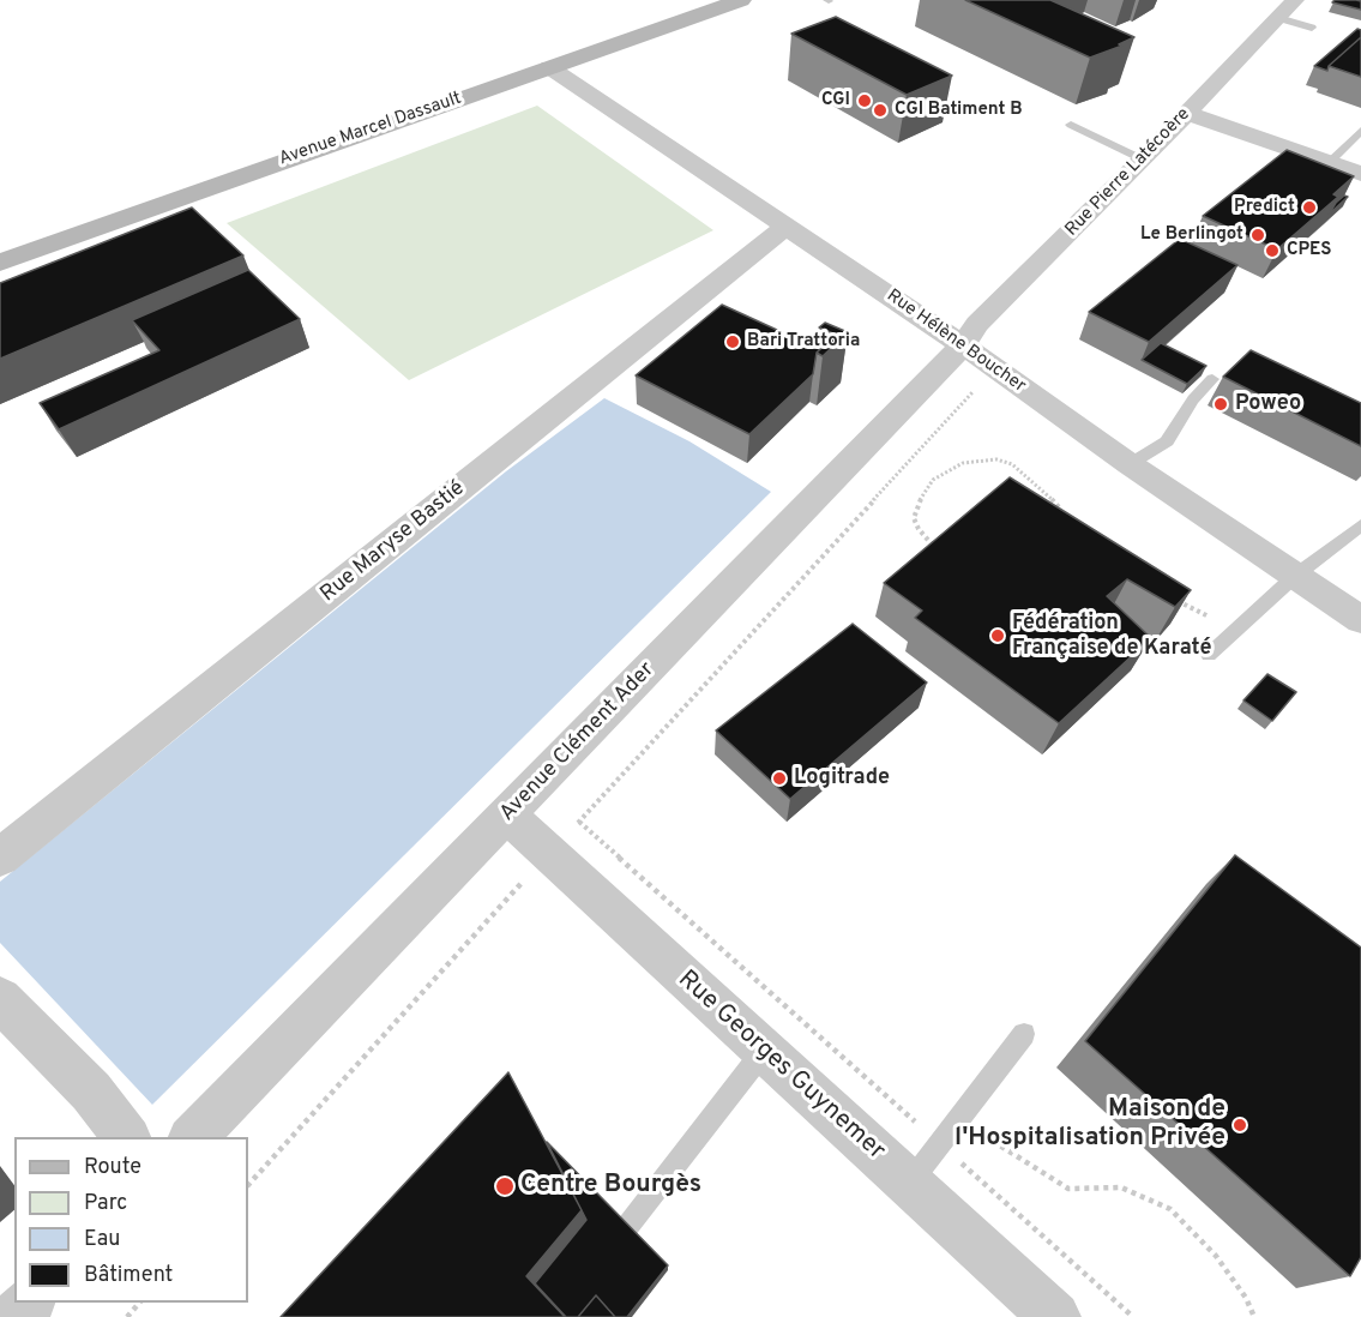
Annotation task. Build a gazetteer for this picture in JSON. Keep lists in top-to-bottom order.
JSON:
{
  "streets": {
    "street": [
      "Avenue Marcel Dassault",
      "Rue Pierre Latécoère",
      "Rue Hélène Boucher",
      "Rue Maryse Bastié",
      "Avenue Clément Ader",
      "Rue Georges Guynemer"
    ]
  },
  "crossings": [
    ["Avenue Marcel Dassault", "Rue Hélène Boucher"],
    ["Rue Pierre Latécoère", "Rue Hélène Boucher"],
    ["Rue Pierre Latécoère", "Avenue Clément Ader"],
    ["Rue Hélène Boucher", "Rue Maryse Bastié"],
    ["Rue Hélène Boucher", "Avenue Clément Ader"],
    ["Avenue Clément Ader", "Rue Georges Guynemer"]
  ],
  "places": [
    "CGI",
    "CGI Batiment B",
    "Predict",
    "Le Berlingot",
    "CPES",
    "Bari Trattoria",
    "Poweo",
    "Fédération Française de Karaté",
    "Logitrade",
    "Maison de l'Hospitalisation Privée",
    "Centre Bourgès"
  ],
  "legend": [
    "Route",
    "Parc",
    "Eau",
    "Bâtiment"
  ]
}
